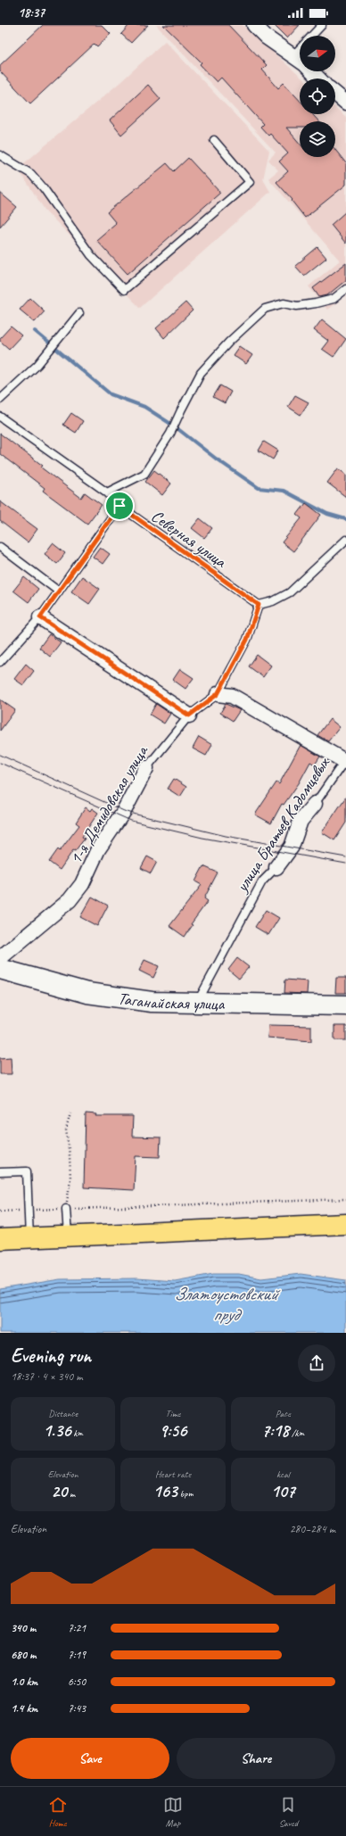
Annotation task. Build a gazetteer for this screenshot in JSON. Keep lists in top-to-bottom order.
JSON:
{
  "streets": {
    "main road": ["Таганайская улица"],
    "street": ["1-я Демидовская улица", "улица Братьев Кадомцевых"],
    "lane": ["Северная улица"]
  },
  "crossings": [
    ["Северная улица", "1-я Демидовская улица"],
    ["улица Братьев Кадомцевых", "Таганайская улица"]
  ],
  "water": ["Златоустовский пруд"],
  "north": "right",
  "page": {
    "status": "18:37",
    "heading": ["Evening run", "18:37 · 4 × 340 m"],
    "stats": [
      ["Distance", "1.36 km"],
      ["Time", "9:56"],
      ["Pace", "7:18 /km"],
      ["Elevation", "20 m"],
      ["Heart rate", "163 bpm"],
      ["kcal", "107"]
    ],
    "chart": ["Elevation", "280–284 m"],
    "list": [
      {
        "name": "340 m",
        "note": "7:21"
      },
      {
        "name": "680 m",
        "note": "7:19"
      },
      {
        "name": "1.0 km",
        "note": "6:50"
      },
      {
        "name": "1.4 km",
        "note": "7:43"
      }
    ],
    "buttons": ["Save", "Share"],
    "tabs": ["Home", "Map", "Saved"]
  }
}
